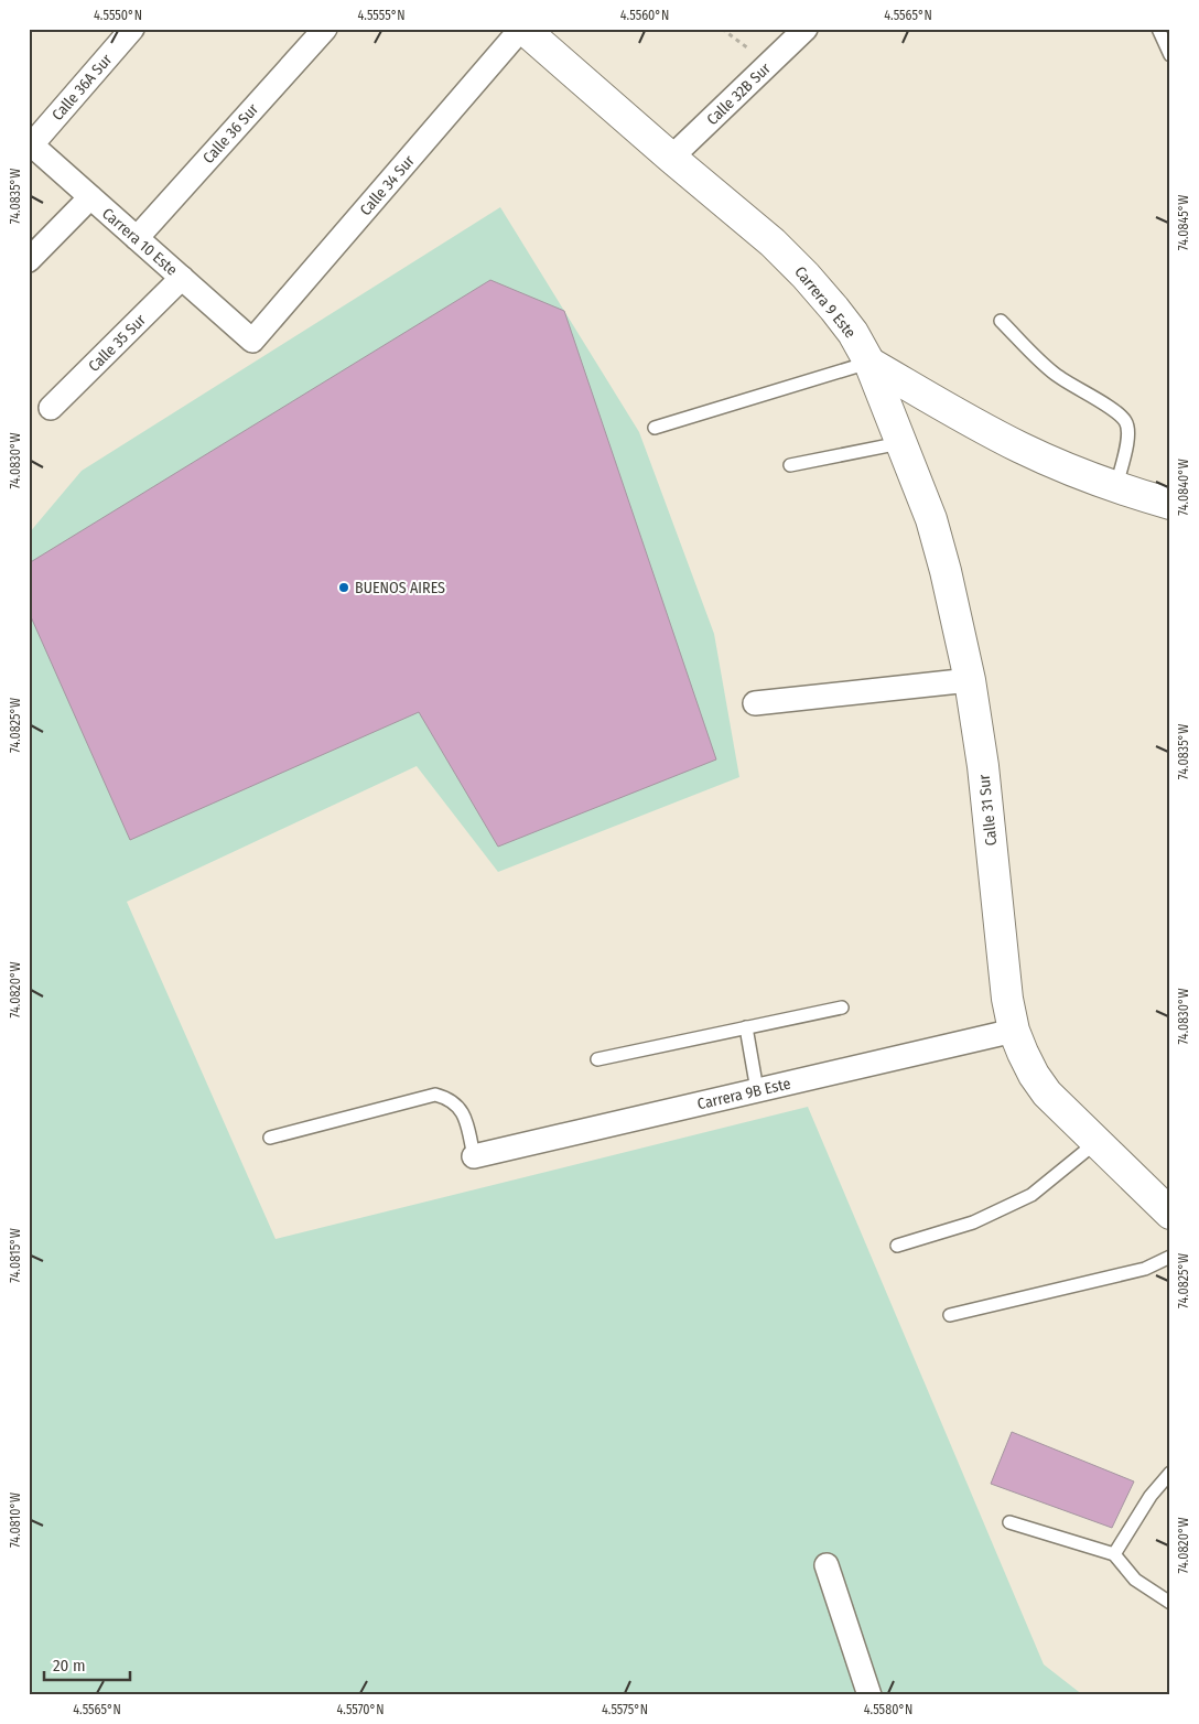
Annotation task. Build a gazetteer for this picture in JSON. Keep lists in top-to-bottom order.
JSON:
{
  "streets": {
    "main road": ["Carrera 9 Este", "Calle 31 Sur"],
    "street": [
      "Calle 36A Sur",
      "Calle 32B Sur",
      "Calle 36 Sur",
      "Calle 34 Sur",
      "Carrera 10 Este",
      "Calle 35 Sur",
      "Carrera 9B Este"
    ]
  },
  "crossings": [
    ["Calle 36A Sur", "Carrera 10 Este"],
    ["Calle 32B Sur", "Carrera 9 Este"],
    ["Calle 36 Sur", "Carrera 10 Este"],
    ["Calle 34 Sur", "Carrera 10 Este"],
    ["Calle 34 Sur", "Carrera 9 Este"],
    ["Carrera 10 Este", "Calle 35 Sur"],
    ["Carrera 9 Este", "Calle 31 Sur"],
    ["Calle 31 Sur", "Carrera 9B Este"]
  ],
  "places": ["BUENOS AIRES"],
  "scale_bar": "20 m",
  "coordinates": [
    "4.5550°N",
    "4.5555°N",
    "4.5560°N",
    "4.5565°N",
    "74.0835°W",
    "74.0845°W",
    "74.0830°W",
    "74.0840°W",
    "74.0825°W",
    "74.0820°W",
    "74.0815°W",
    "74.0810°W",
    "4.5570°N",
    "4.5575°N",
    "4.5580°N"
  ]
}
